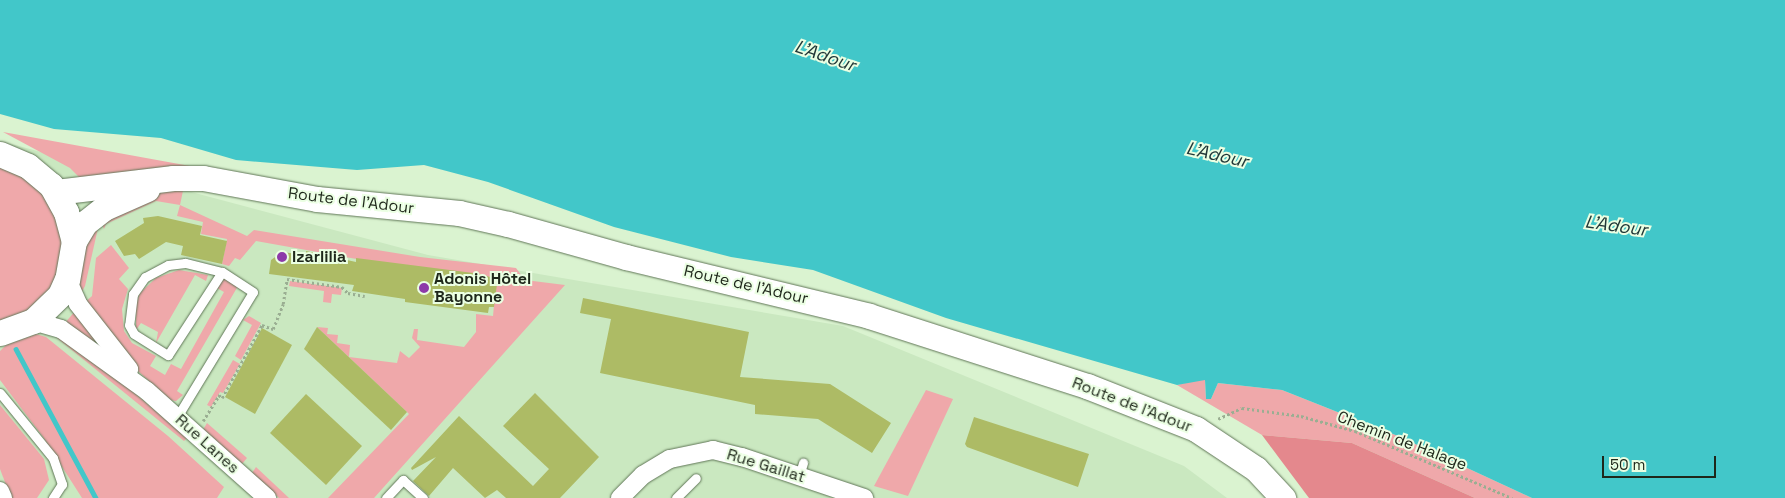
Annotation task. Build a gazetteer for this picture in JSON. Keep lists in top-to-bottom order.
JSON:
{
  "streets": {
    "main road": ["Route de l'Adour"],
    "street": ["Rue Lanes", "Rue Gaillat"],
    "path": ["Chemin de Halage"]
  },
  "crossings": [
    ["Route de l'Adour", "Chemin de Halage"]
  ],
  "water": ["L'Adour"],
  "places": ["Izarlilia", "Adonis Hôtel Bayonne"],
  "scale_bar": "50 m"
}
